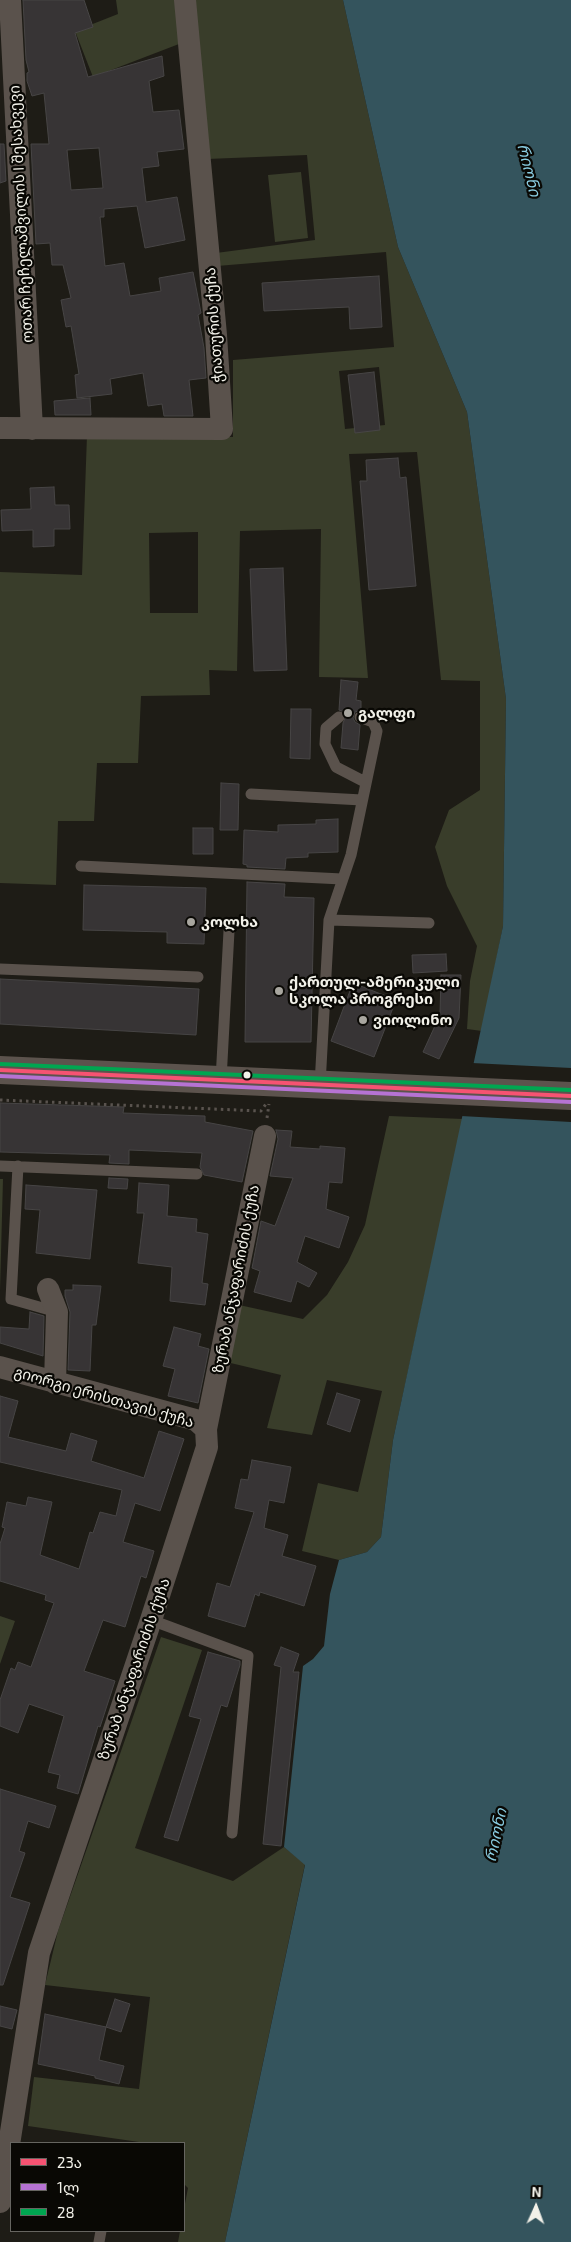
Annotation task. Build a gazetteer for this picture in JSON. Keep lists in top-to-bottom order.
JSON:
{
  "streets": {
    "street": [
      "ოთარ ჩეჩელაშვილის I შესახვევი",
      "ჭიათურის ქუჩა",
      "ზურაბ ანჯაფარიძის ქუჩა",
      "გიორგი ერისთავის ქუჩა"
    ]
  },
  "crossings": [
    ["ოთარ ჩეჩელაშვილის I შესახვევი", "ჭიათურის ქუჩა"],
    ["ზურაბ ანჯაფარიძის ქუჩა", "გიორგი ერისთავის ქუჩა"]
  ],
  "water": ["რიონი"],
  "places": [
    "გალფი",
    "კოლხა",
    "ქართულ-ამერიკული სკოლა პროგრესი",
    "ვიოლინო"
  ],
  "lines": ["transit line 28", "transit line 23ა", "transit line 1ლ"],
  "legend": ["23ა", "1ლ", "28"],
  "north": "top"
}
